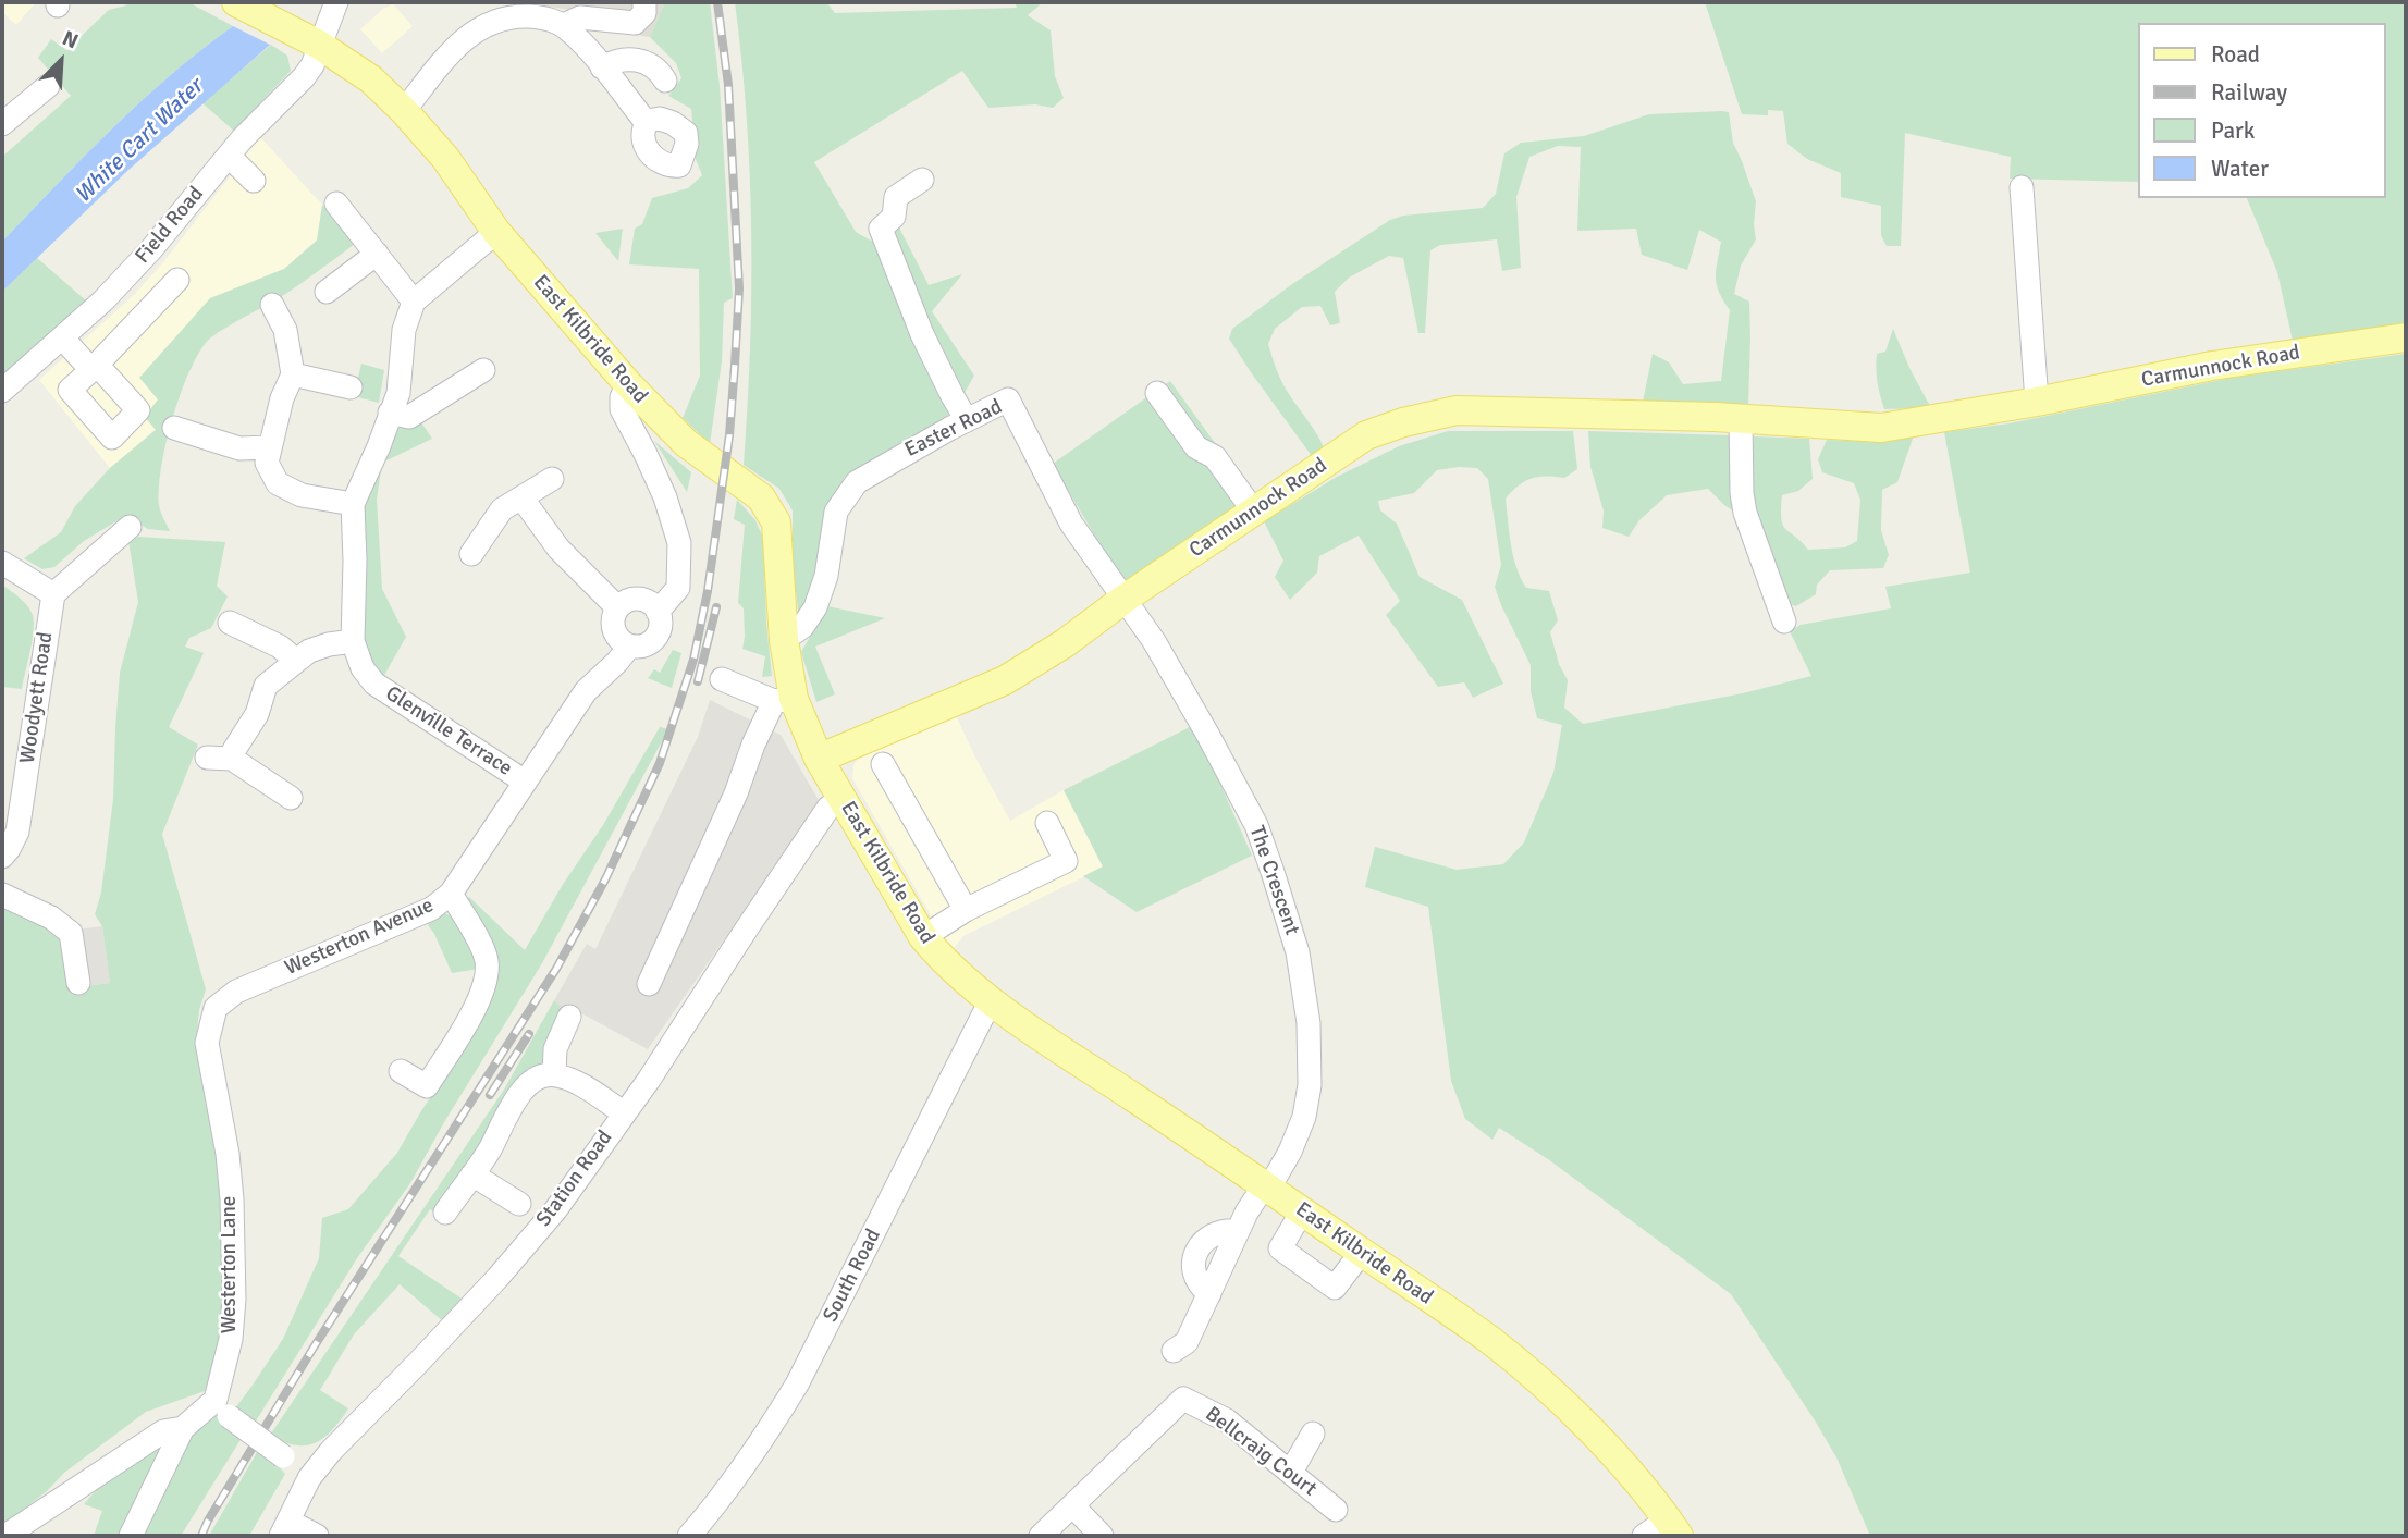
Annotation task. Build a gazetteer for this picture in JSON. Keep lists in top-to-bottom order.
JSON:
{
  "streets": {
    "main road": ["East Kilbride Road", "Carmunnock Road"],
    "street": [
      "Field Road",
      "Easter Road",
      "Woodyett Road",
      "Glenville Terrace",
      "The Crescent",
      "Westerton Avenue",
      "Station Road",
      "Westerton Lane",
      "South Road",
      "Bellcraig Court"
    ]
  },
  "crossings": [
    ["Field Road", "East Kilbride Road"],
    ["East Kilbride Road", "Carmunnock Road"],
    ["East Kilbride Road", "Easter Road"],
    ["East Kilbride Road", "The Crescent"],
    ["East Kilbride Road", "Station Road"],
    ["East Kilbride Road", "South Road"],
    ["Carmunnock Road", "Easter Road"],
    ["Carmunnock Road", "The Crescent"],
    ["Easter Road", "The Crescent"],
    ["Glenville Terrace", "Westerton Avenue"],
    ["Westerton Avenue", "Westerton Lane"]
  ],
  "water": ["White Cart Water"],
  "legend": [
    "Road",
    "Railway",
    "Park",
    "Water"
  ],
  "north": "top right"
}
